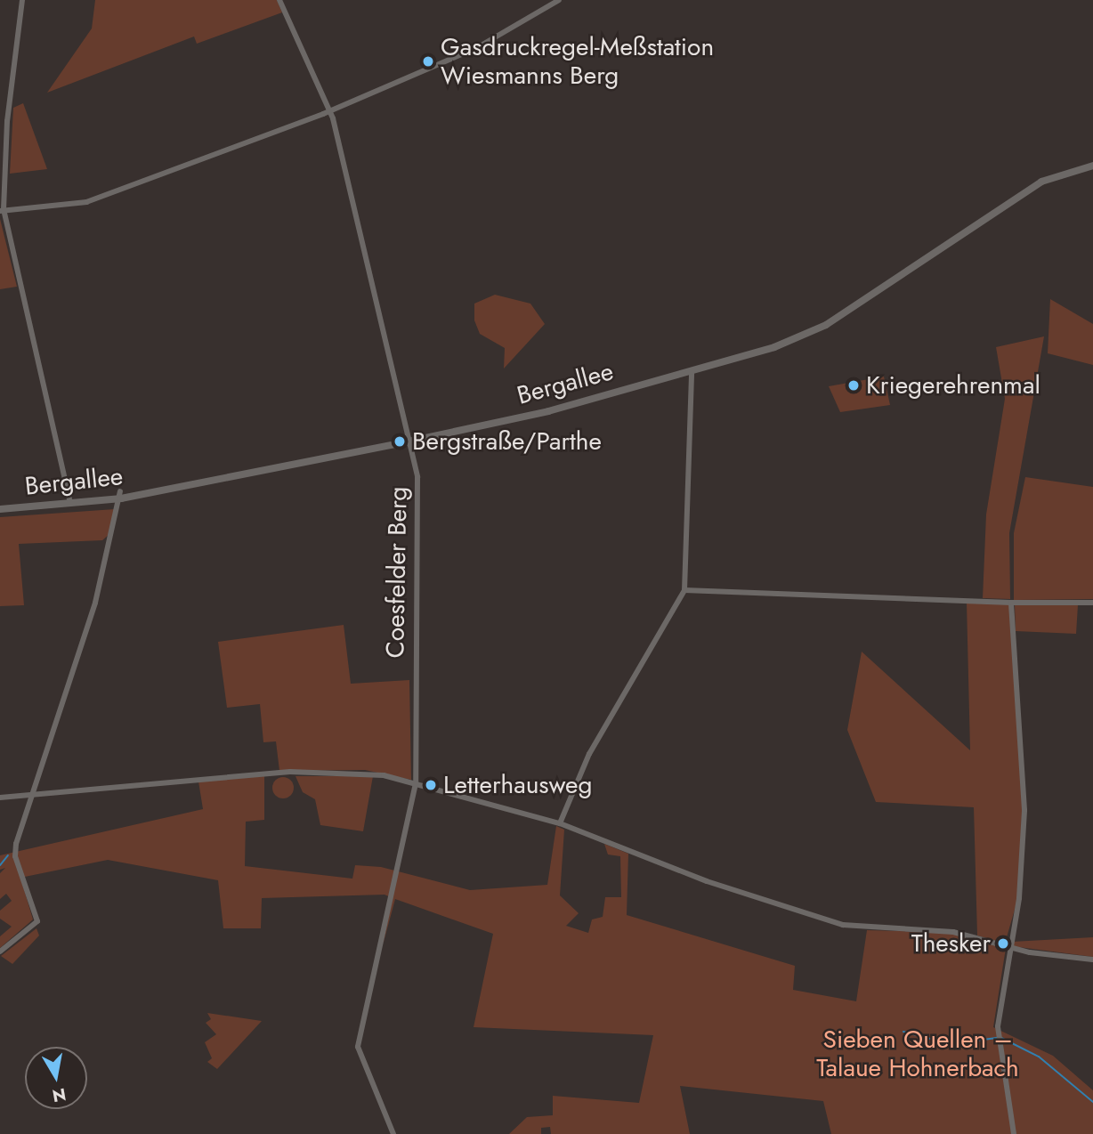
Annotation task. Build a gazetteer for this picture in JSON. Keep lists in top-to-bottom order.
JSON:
{
  "streets": {
    "street": ["Bergallee", "Coesfelder Berg"]
  },
  "crossings": [
    ["Bergallee", "Coesfelder Berg"]
  ],
  "parks": ["Sieben Quellen – Talaue Hohnerbach"],
  "places": [
    "Gasdruckregel-Meßstation Wiesmanns Berg",
    "Kriegerehrenmal",
    "Bergstraße/Parthe",
    "Letterhausweg",
    "Thesker"
  ],
  "north": "bottom"
}
